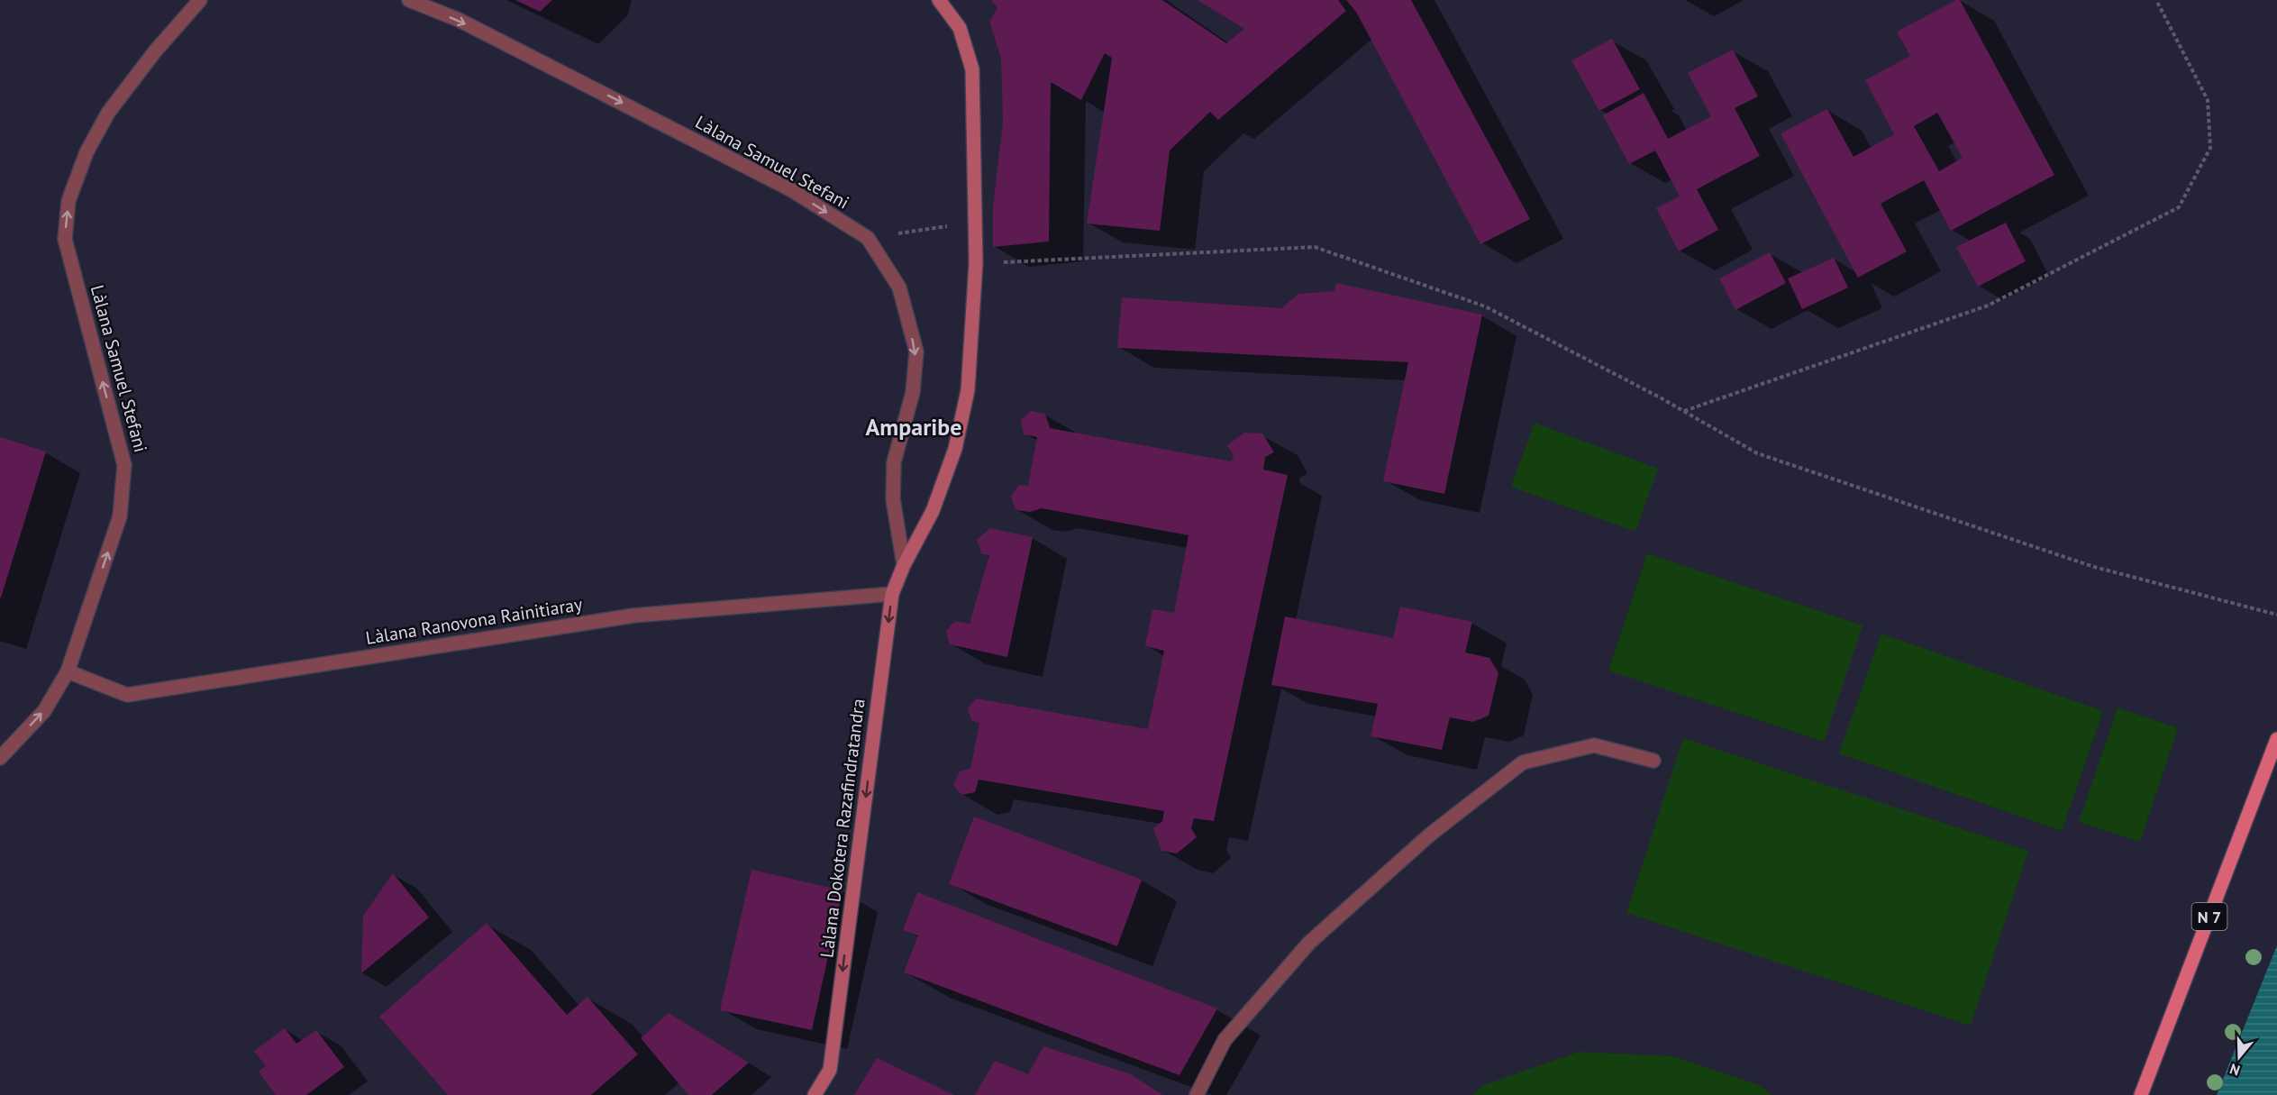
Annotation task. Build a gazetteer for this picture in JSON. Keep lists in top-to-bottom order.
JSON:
{
  "streets": {
    "main road": ["N 7"],
    "street": ["Làlana Samuel Stefani", "Làlana Ranovona Rainitiaray", "Làlana Dokotera Razafindratandra"]
  },
  "crossings": [
    ["Làlana Samuel Stefani", "Làlana Ranovona Rainitiaray"],
    ["Làlana Samuel Stefani", "Làlana Dokotera Razafindratandra"],
    ["Làlana Ranovona Rainitiaray", "Làlana Dokotera Razafindratandra"]
  ],
  "one_way": ["Làlana Dokotera Razafindratandra"],
  "districts": ["Amparibe"],
  "north": "bottom"
}
